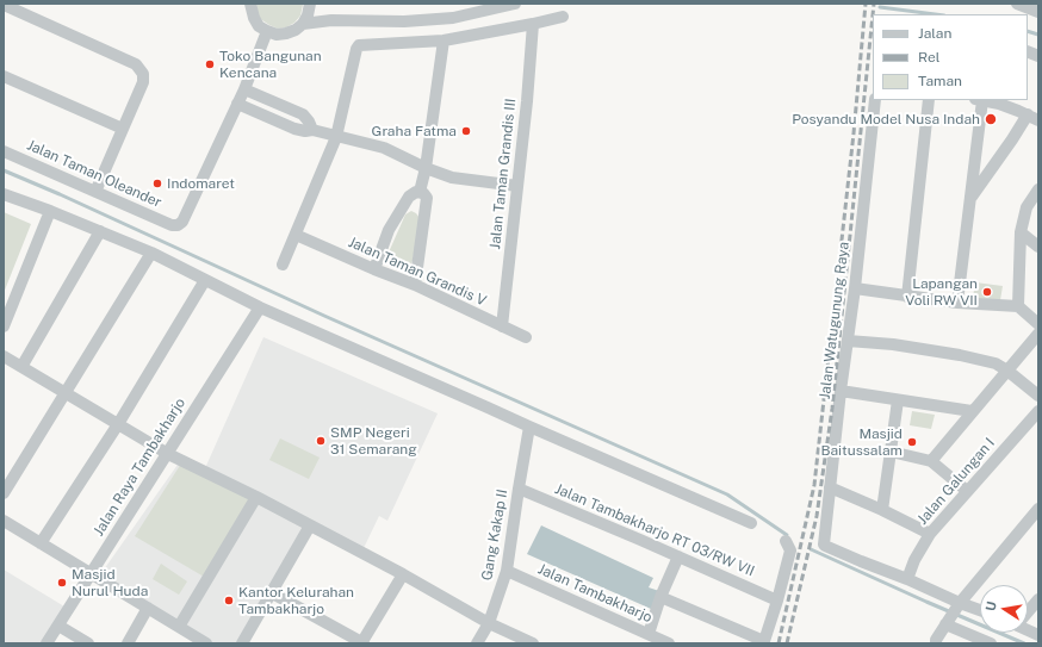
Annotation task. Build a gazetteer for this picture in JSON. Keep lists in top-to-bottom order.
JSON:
{
  "streets": {
    "street": [
      "Jalan Taman Oleander",
      "Jalan Taman Grandis III",
      "Jalan Taman Grandis V",
      "Jalan Watugunung Raya",
      "Jalan Raya Tambakharjo",
      "Jalan Galungan I",
      "Jalan Tambakharjo RT 03/RW VII",
      "Gang Kakap II",
      "Jalan Tambakharjo"
    ]
  },
  "crossings": [
    ["Jalan Taman Grandis III", "Jalan Taman Grandis V"],
    ["Jalan Watugunung Raya", "Jalan Galungan I"],
    ["Jalan Tambakharjo RT 03/RW VII", "Gang Kakap II"],
    ["Gang Kakap II", "Jalan Tambakharjo"]
  ],
  "places": [
    "Toko Bangunan Kencana",
    "Posyandu Model Nusa Indah",
    "Graha Fatma",
    "Indomaret",
    "Lapangan Voli RW VII",
    "SMP Negeri 31 Semarang",
    "Masjid Baitussalam",
    "Masjid Nurul Huda",
    "Kantor Kelurahan Tambakharjo"
  ],
  "legend": ["Jalan", "Rel", "Taman"],
  "north": "left"
}
